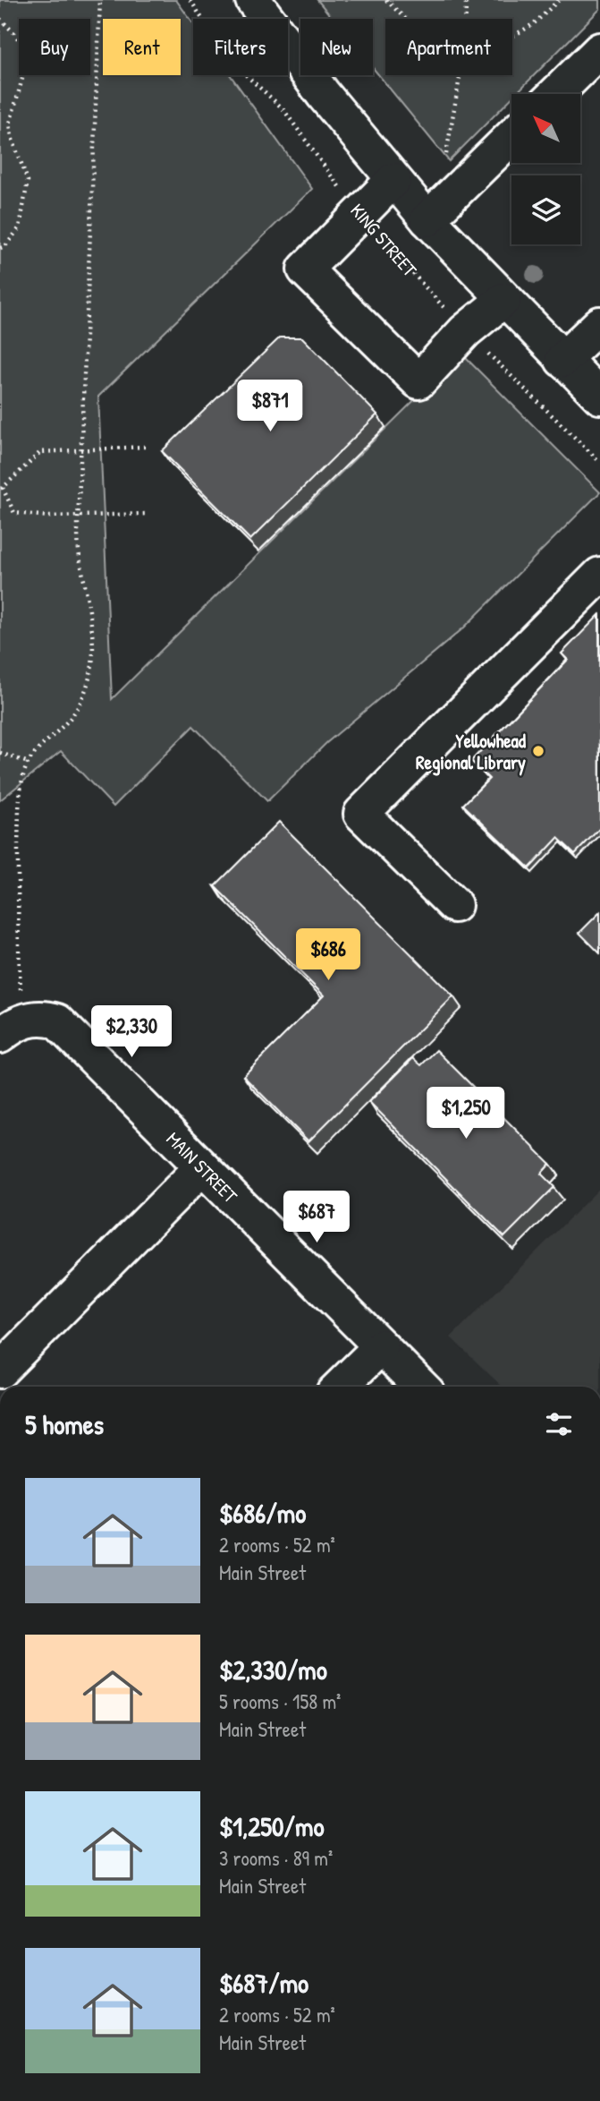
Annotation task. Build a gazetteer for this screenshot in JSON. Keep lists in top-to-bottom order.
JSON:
{
  "streets": {
    "street": ["MAIN STREET"],
    "path": ["KING STREET"]
  },
  "places": ["Yellowhead Regional Library"],
  "north": "top left",
  "page": {
    "chip": [
      "Buy",
      "Rent",
      "Filters",
      "New",
      "Apartment"
    ],
    "price": [
      "$871",
      "$686",
      "$2,330",
      "$1,250",
      "$687"
    ],
    "heading": "5 homes",
    "list": [
      {
        "name": "$686/mo",
        "note": "2 rooms · 52 m² · Main Street"
      },
      {
        "name": "$2,330/mo",
        "note": "5 rooms · 158 m² · Main Street"
      },
      {
        "name": "$1,250/mo",
        "note": "3 rooms · 89 m² · Main Street"
      },
      {
        "name": "$687/mo",
        "note": "2 rooms · 52 m² · Main Street"
      }
    ]
  }
}
